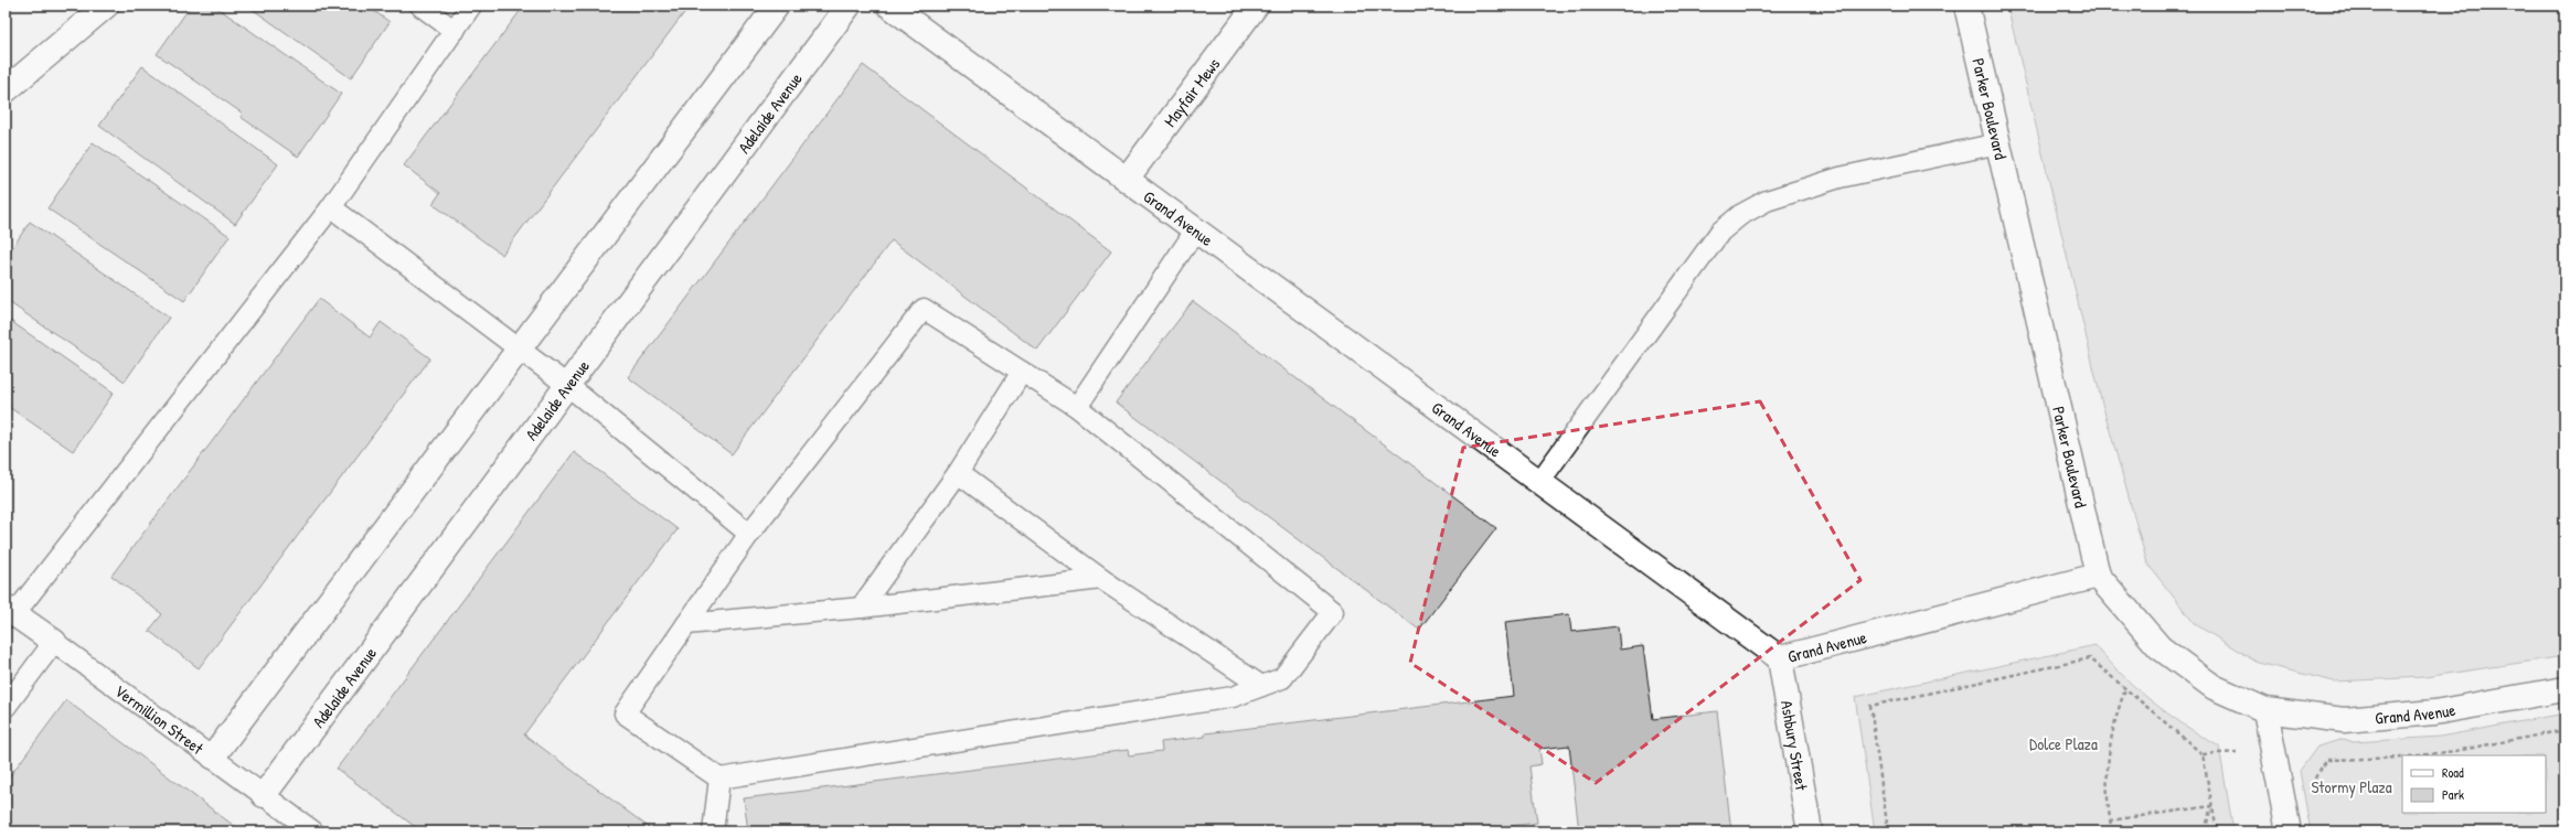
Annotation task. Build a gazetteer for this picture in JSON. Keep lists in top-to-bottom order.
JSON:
{
  "streets": {
    "street": [
      "Mayfair Mews",
      "Parker Boulevard",
      "Adelaide Avenue",
      "Grand Avenue",
      "Vermillion Street",
      "Ashbury Street"
    ]
  },
  "crossings": [
    ["Mayfair Mews", "Grand Avenue"],
    ["Parker Boulevard", "Grand Avenue"],
    ["Adelaide Avenue", "Vermillion Street"],
    ["Grand Avenue", "Ashbury Street"]
  ],
  "parks": ["Dolce Plaza", "Stormy Plaza"],
  "legend": ["Road", "Park"]
}
